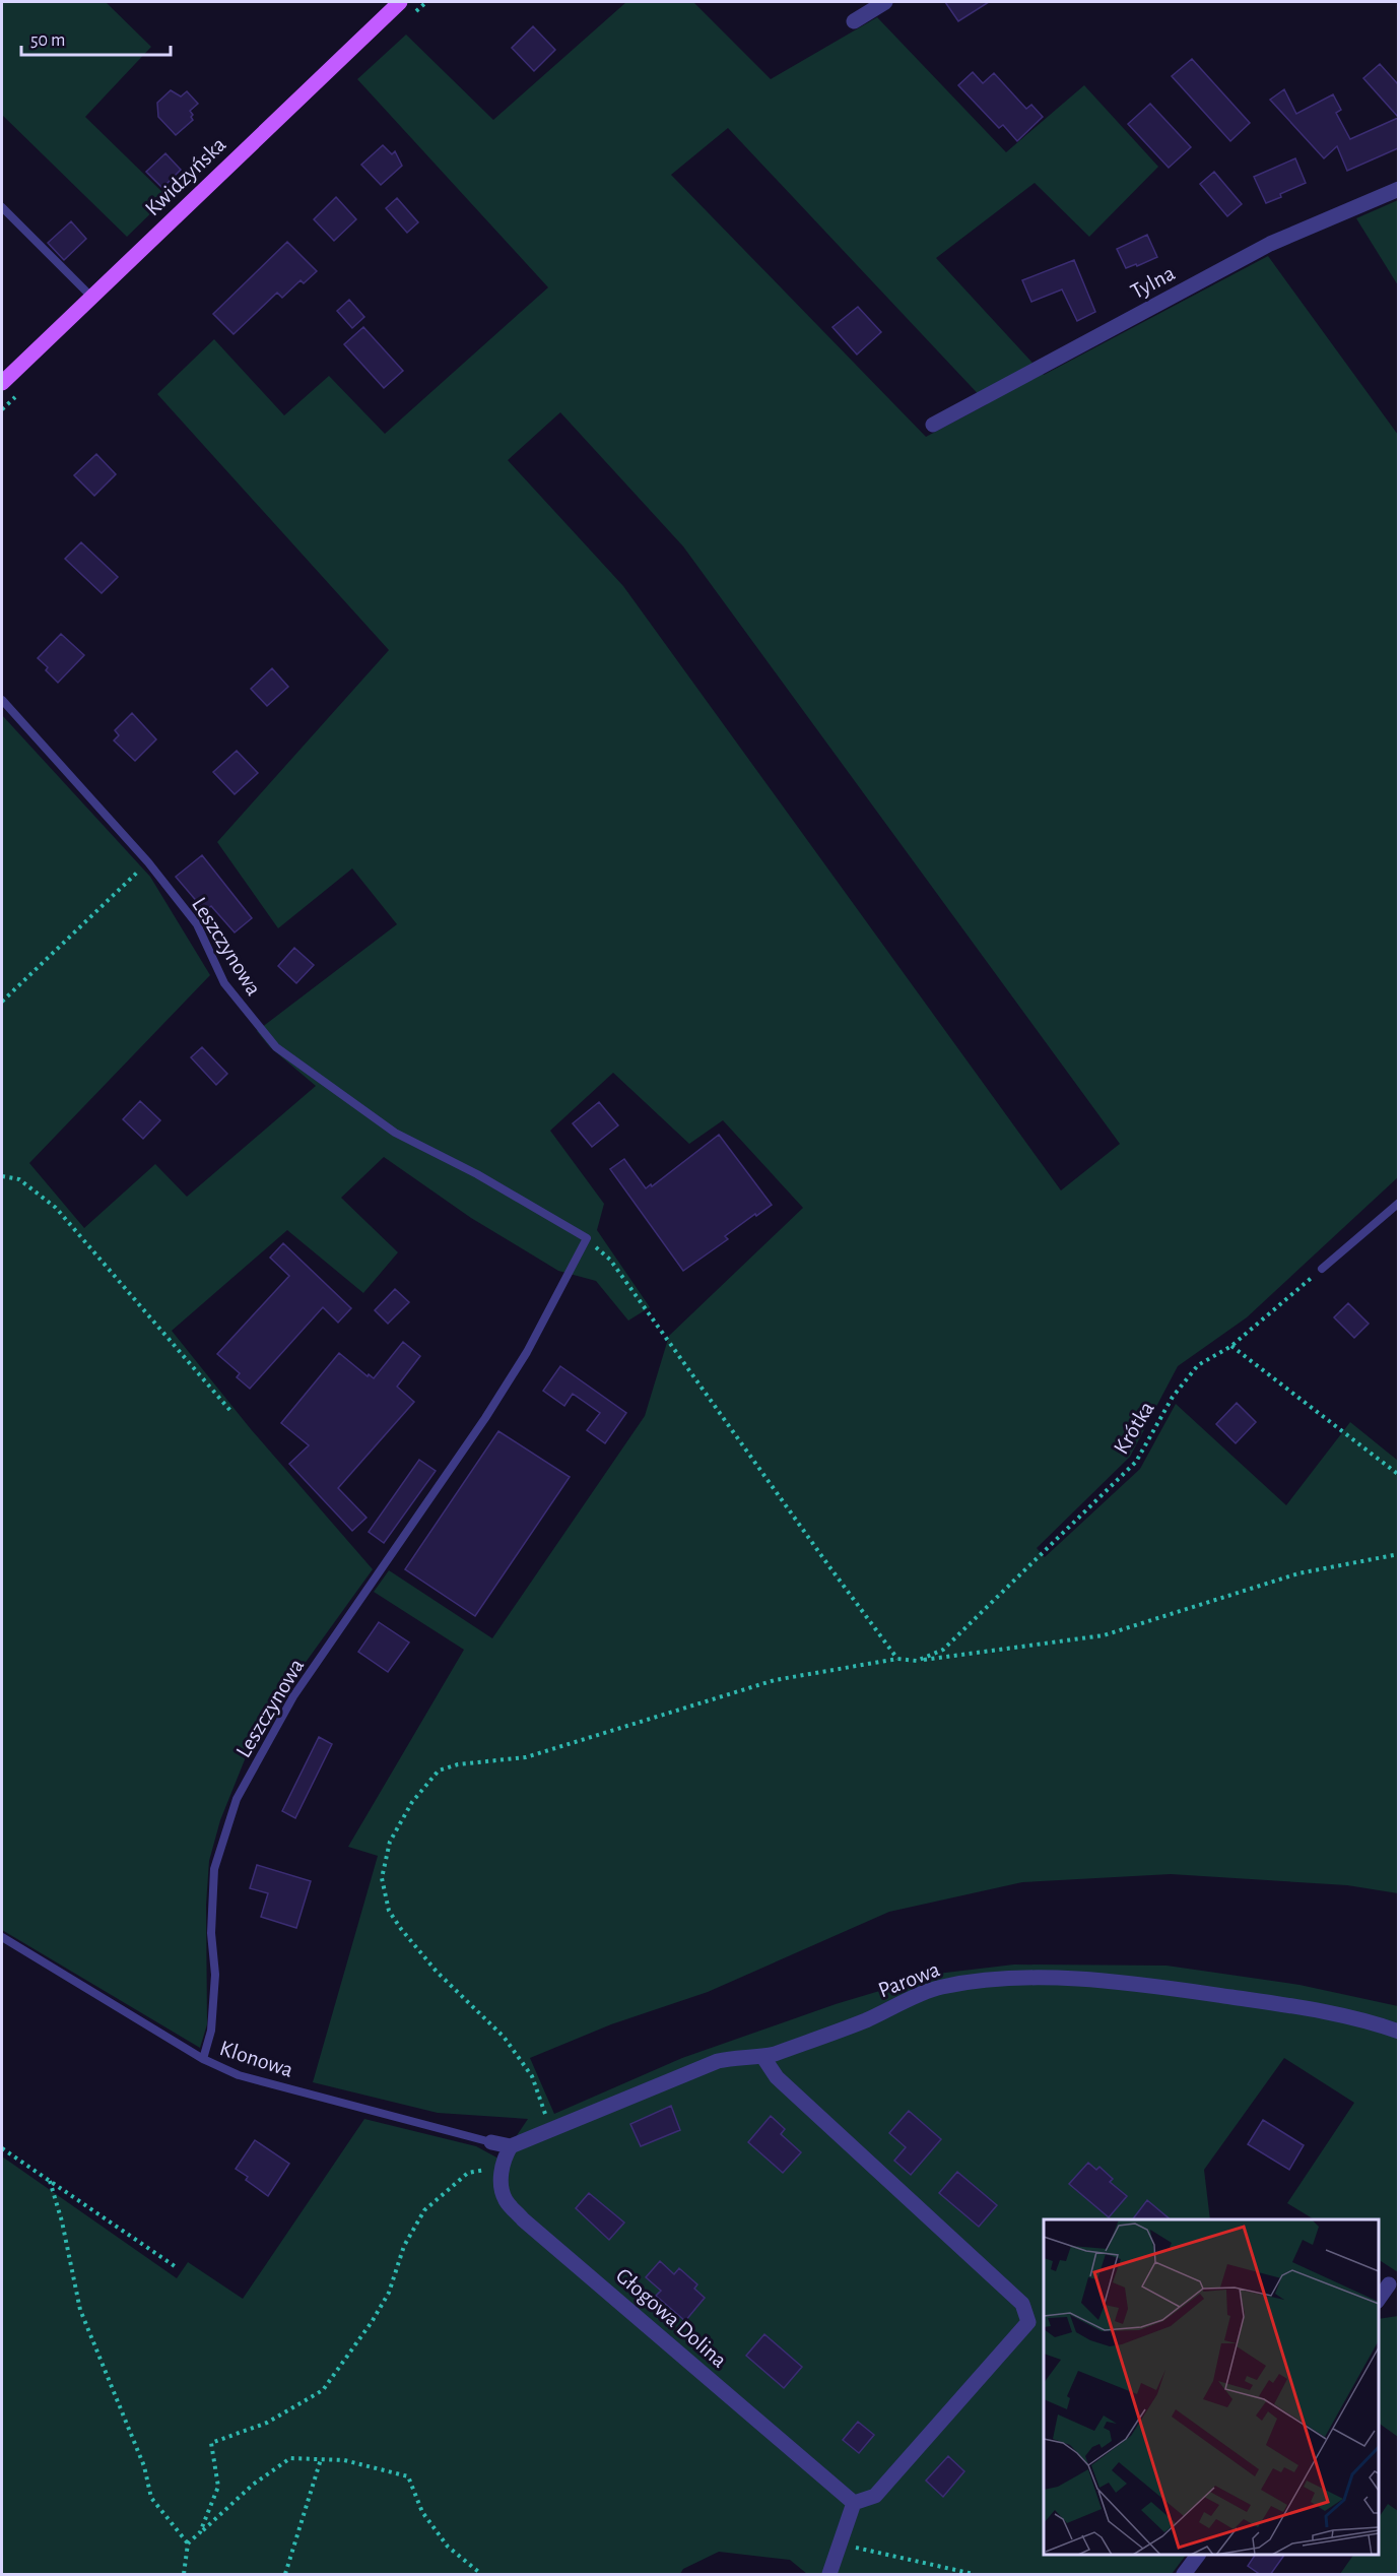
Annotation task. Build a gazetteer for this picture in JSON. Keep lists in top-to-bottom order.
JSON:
{
  "streets": {
    "main road": ["Kwidzyńska"],
    "street": ["Tylna", "Parowa", "Głogowa Dolina"],
    "lane": ["Leszczynowa", "Klonowa"],
    "path": ["Krótka"]
  },
  "crossings": [
    ["Leszczynowa", "Klonowa"],
    ["Krótka", "Parowa"],
    ["Parowa", "Głogowa Dolina"]
  ],
  "scale_bar": "50 m"
}
